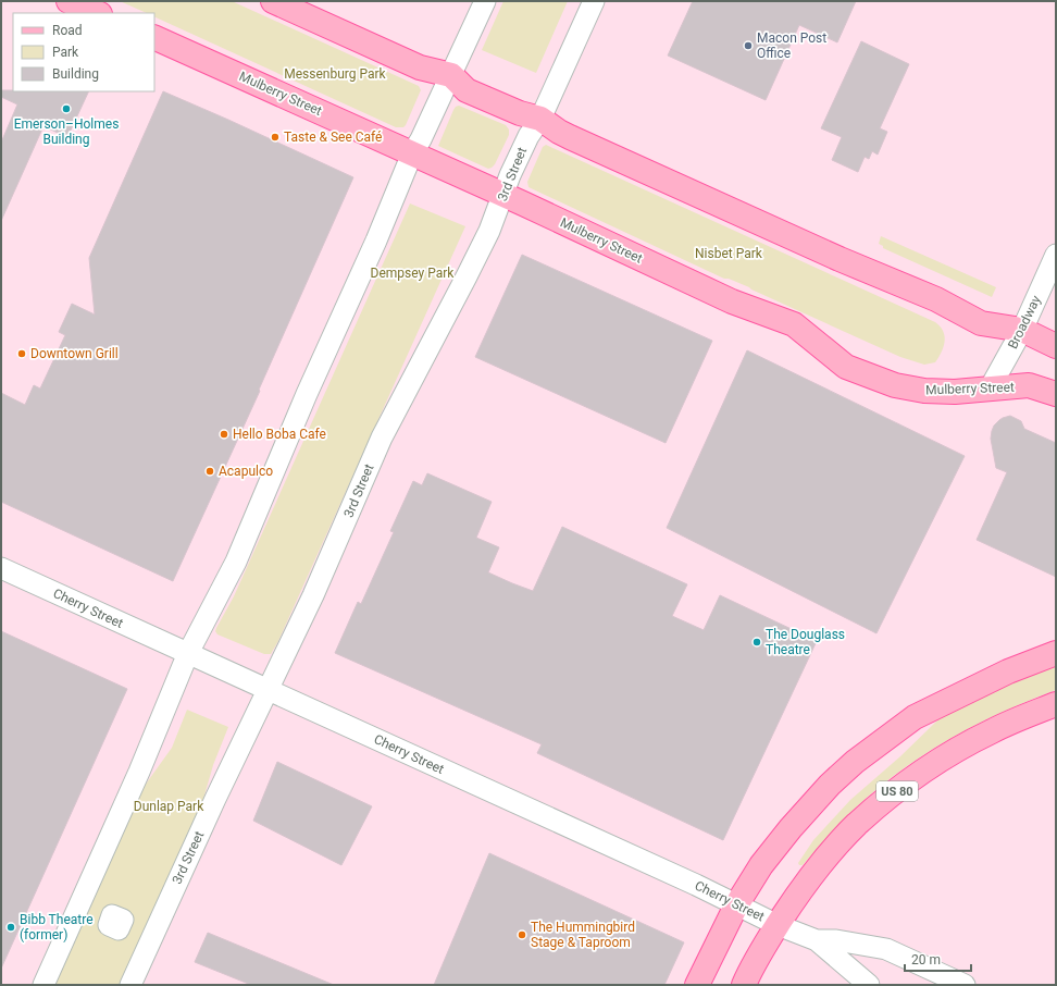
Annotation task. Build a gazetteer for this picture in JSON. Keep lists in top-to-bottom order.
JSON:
{
  "streets": {
    "main road": ["Mulberry Street", "US 80"],
    "street": ["3rd Street", "Broadway", "Cherry Street"]
  },
  "crossings": [
    ["Mulberry Street", "3rd Street"],
    ["Mulberry Street", "Broadway"],
    ["3rd Street", "Cherry Street"],
    ["Cherry Street", "US 80"]
  ],
  "parks": [
    "Messenburg Park",
    "Nisbet Park",
    "Dempsey Park",
    "Dunlap Park"
  ],
  "places": [
    "Macon Post Office",
    "Emerson–Holmes Building",
    "Taste & See Café",
    "Downtown Grill",
    "Hello Boba Cafe",
    "Acapulco",
    "The Douglass Theatre",
    "Bibb Theatre (former)",
    "The Hummingbird Stage & Taproom"
  ],
  "legend": ["Road", "Park", "Building"],
  "scale_bar": "20 m"
}
